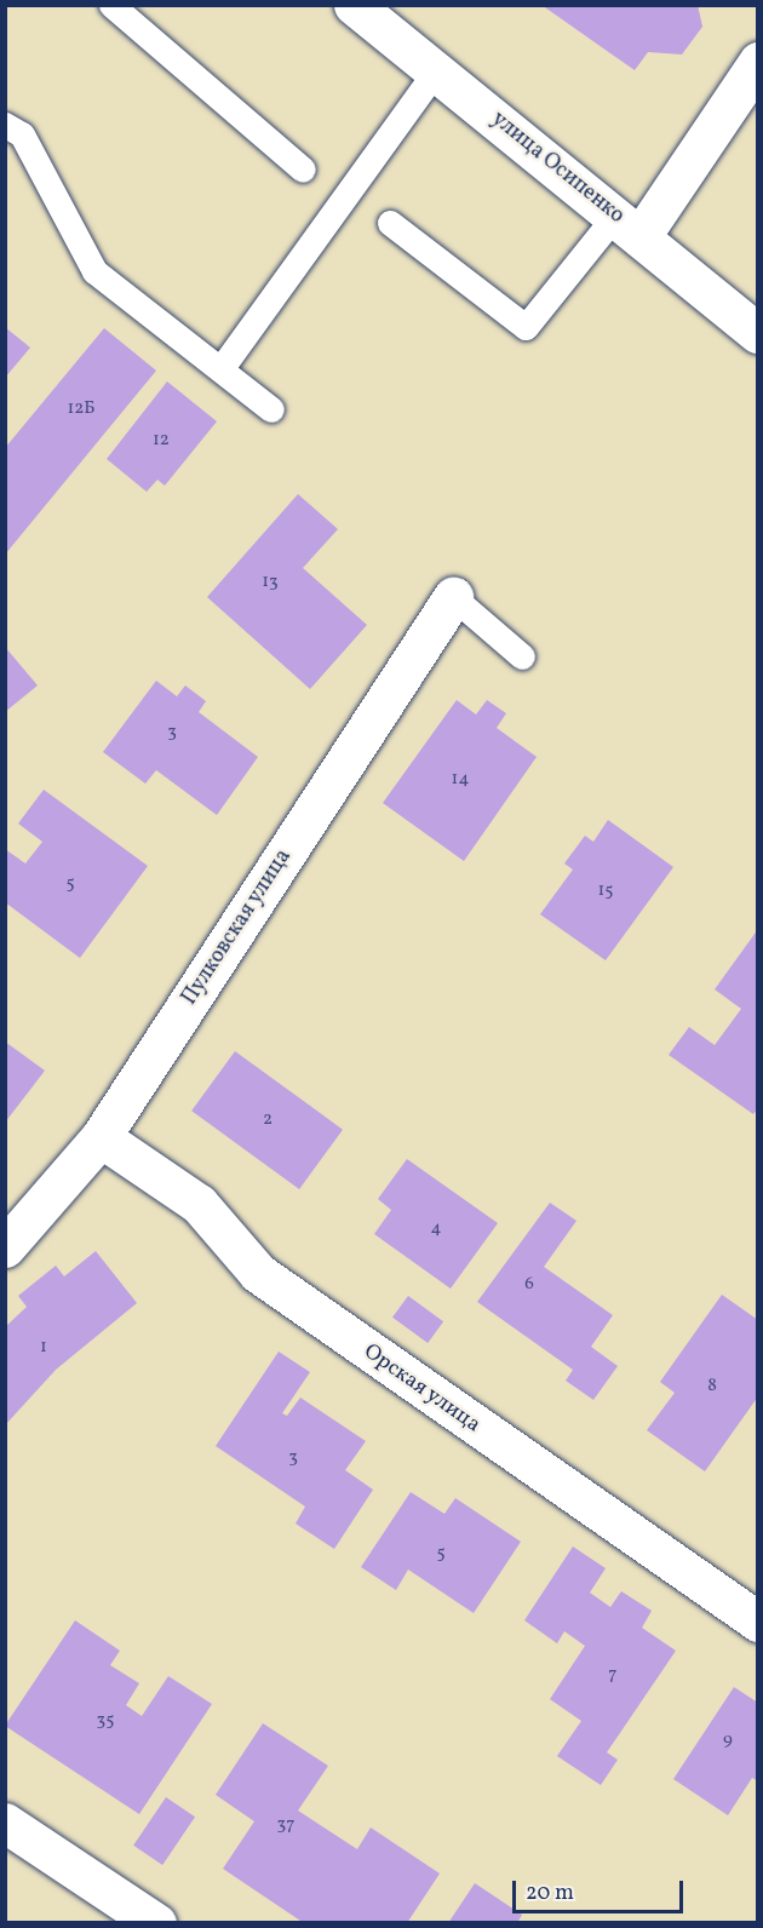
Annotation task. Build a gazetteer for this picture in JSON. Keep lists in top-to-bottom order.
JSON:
{
  "streets": {
    "street": ["улица Осипенко", "Пулковская улица", "Орская улица"]
  },
  "crossings": [
    ["Пулковская улица", "Орская улица"]
  ],
  "house_numbers": [
    "12Б",
    "12",
    "13",
    "3",
    "14",
    "5",
    "15",
    "2",
    "4",
    "6",
    "1",
    "8",
    "3",
    "5",
    "7",
    "35",
    "9",
    "37"
  ],
  "scale_bar": "20 m"
}
